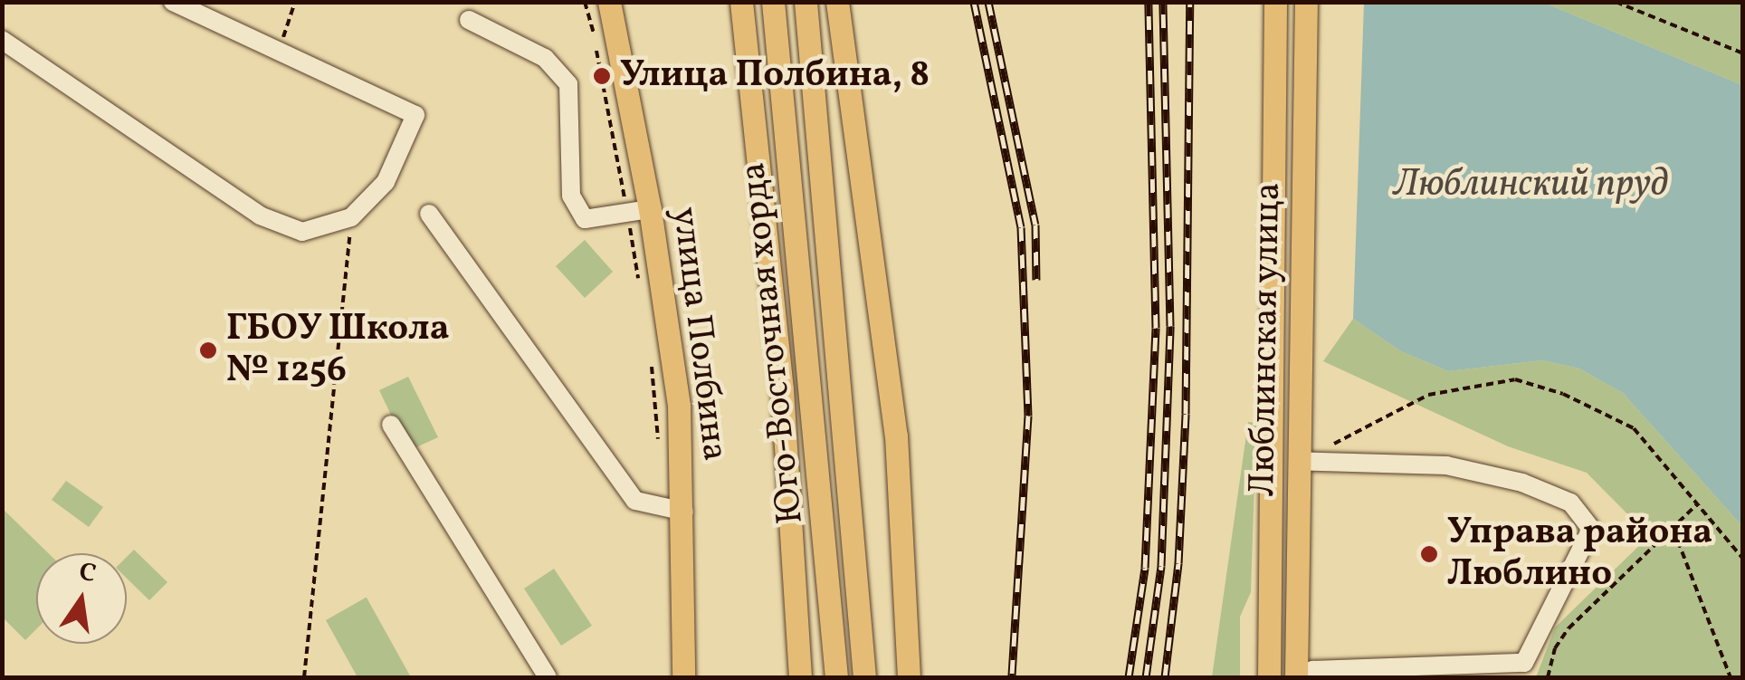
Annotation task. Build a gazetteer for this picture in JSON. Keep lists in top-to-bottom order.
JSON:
{
  "streets": {
    "main road": ["улица Полбина", "Люблинская улица", "Юго-Восточная хорда"]
  },
  "water": ["Люблинский пруд"],
  "places": ["Улица Полбина, 8", "ГБОУ Школа № 1256", "Управа района Люблино"],
  "north": "top"
}
